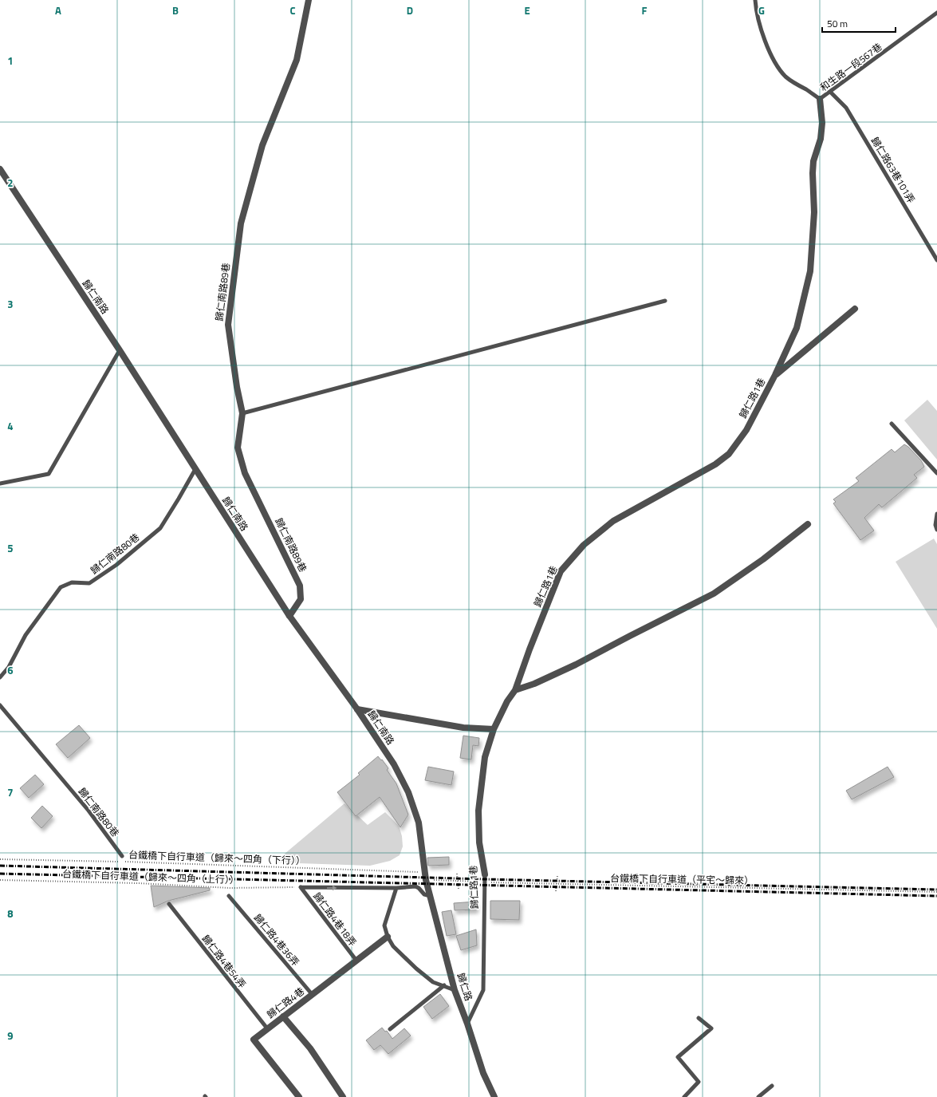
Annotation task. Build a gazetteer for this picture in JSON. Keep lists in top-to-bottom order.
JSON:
{
  "streets": {
    "street": [
      "歸仁南路89巷",
      "歸仁南路",
      "歸仁路1巷",
      "歸仁路",
      "歸仁路4巷"
    ],
    "lane": [
      "和生路一段567巷",
      "歸仁路63巷101弄",
      "歸仁南路80巷",
      "歸仁路4巷18弄",
      "歸仁路4巷36弄",
      "歸仁路4巷54弄"
    ],
    "path": ["台鐵橋下自行車道（歸來～四角（下行））", "台鐵橋下自行車道（歸來～四角（上行））", "台鐵橋下自行車道（平宅～歸來）"]
  },
  "crossings": [
    ["和生路一段567巷", "歸仁路63巷101弄"],
    ["和生路一段567巷", "歸仁路1巷"],
    ["歸仁南路89巷", "歸仁南路"],
    ["歸仁南路", "歸仁南路80巷"],
    ["歸仁南路", "台鐵橋下自行車道（歸來～四角（下行））"],
    ["歸仁南路", "台鐵橋下自行車道（平宅～歸來）"],
    ["歸仁南路", "歸仁路"],
    ["歸仁路1巷", "台鐵橋下自行車道（平宅～歸來）"],
    ["歸仁路1巷", "歸仁路"],
    ["台鐵橋下自行車道（歸來～四角（上行））", "歸仁路4巷18弄"],
    ["台鐵橋下自行車道（平宅～歸來）", "歸仁路"],
    ["歸仁路4巷18弄", "歸仁路4巷"],
    ["歸仁路4巷36弄", "歸仁路4巷"],
    ["歸仁路4巷54弄", "歸仁路4巷"]
  ],
  "scale_bar": "50 m",
  "grid": {
    "columns": [
      "A",
      "B",
      "C",
      "D",
      "E",
      "F",
      "G"
    ],
    "rows": [
      "1",
      "2",
      "3",
      "4",
      "5",
      "6",
      "7",
      "8",
      "9"
    ]
  }
}
